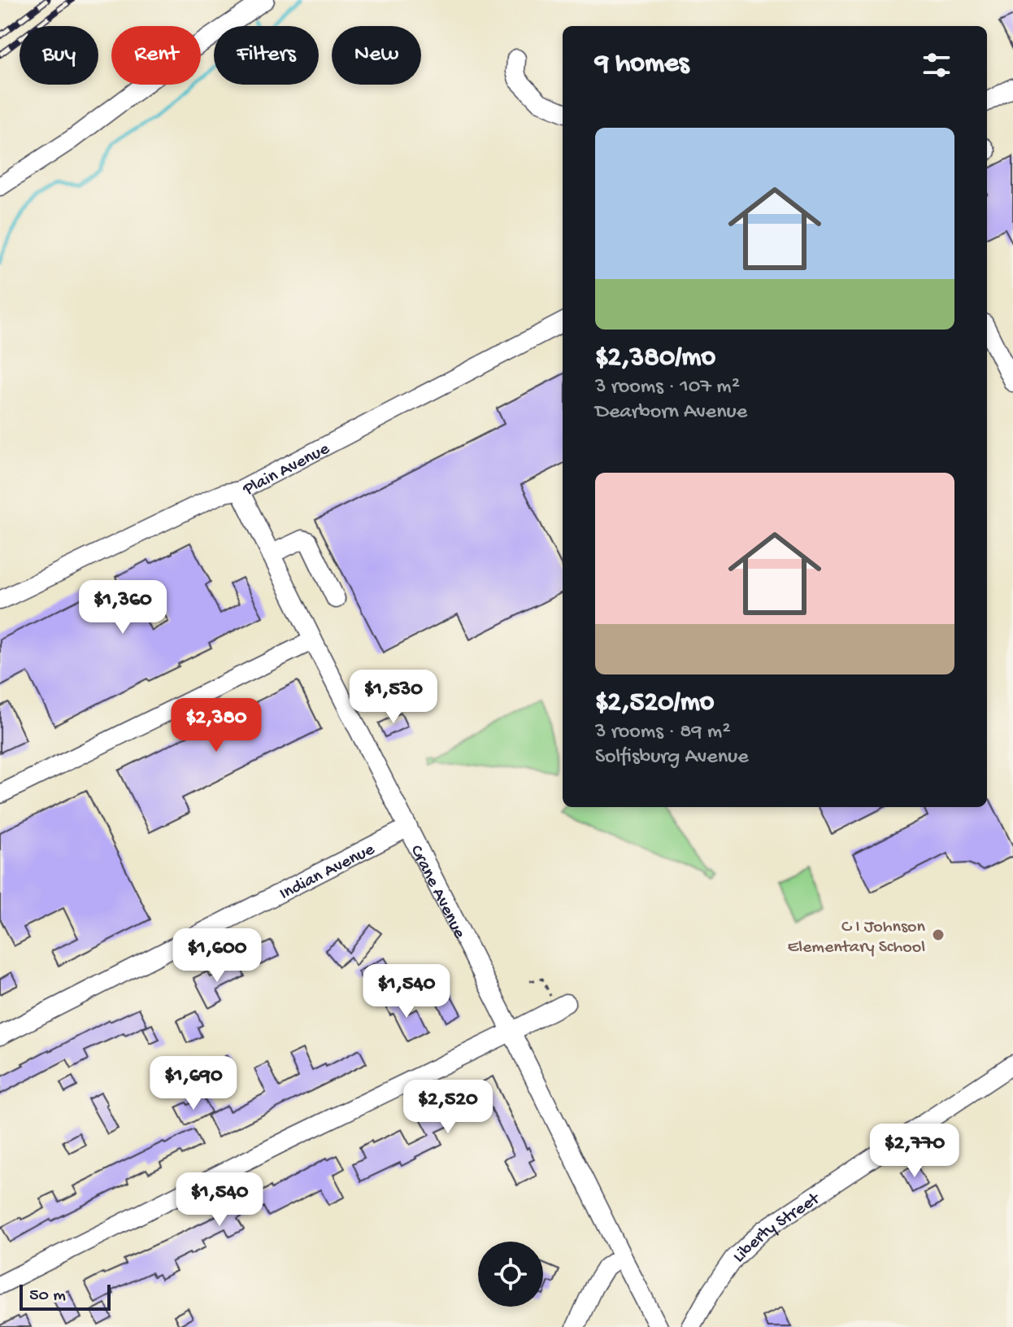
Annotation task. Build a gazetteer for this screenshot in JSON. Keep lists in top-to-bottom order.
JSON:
{
  "streets": {
    "street": [
      "Plain Avenue",
      "Indian Avenue",
      "Crane Avenue",
      "Liberty Street"
    ]
  },
  "crossings": [
    ["Plain Avenue", "Crane Avenue"],
    ["Indian Avenue", "Crane Avenue"]
  ],
  "places": ["C I Johnson Elementary School"],
  "scale_bar": "50 m",
  "page": {
    "chip": [
      "Buy",
      "Rent",
      "Filters",
      "New"
    ],
    "heading": "9 homes",
    "list": [
      {
        "name": "$2,380/mo",
        "note": "3 rooms · 107 m² · Dearborn Avenue"
      },
      {
        "name": "$2,520/mo",
        "note": "3 rooms · 89 m² · Solfisburg Avenue"
      }
    ],
    "price": [
      "$1,360",
      "$1,530",
      "$2,380",
      "$1,600",
      "$1,540",
      "$1,690",
      "$2,520",
      "$2,770",
      "$1,540"
    ],
    "scale": "50 m"
  }
}
